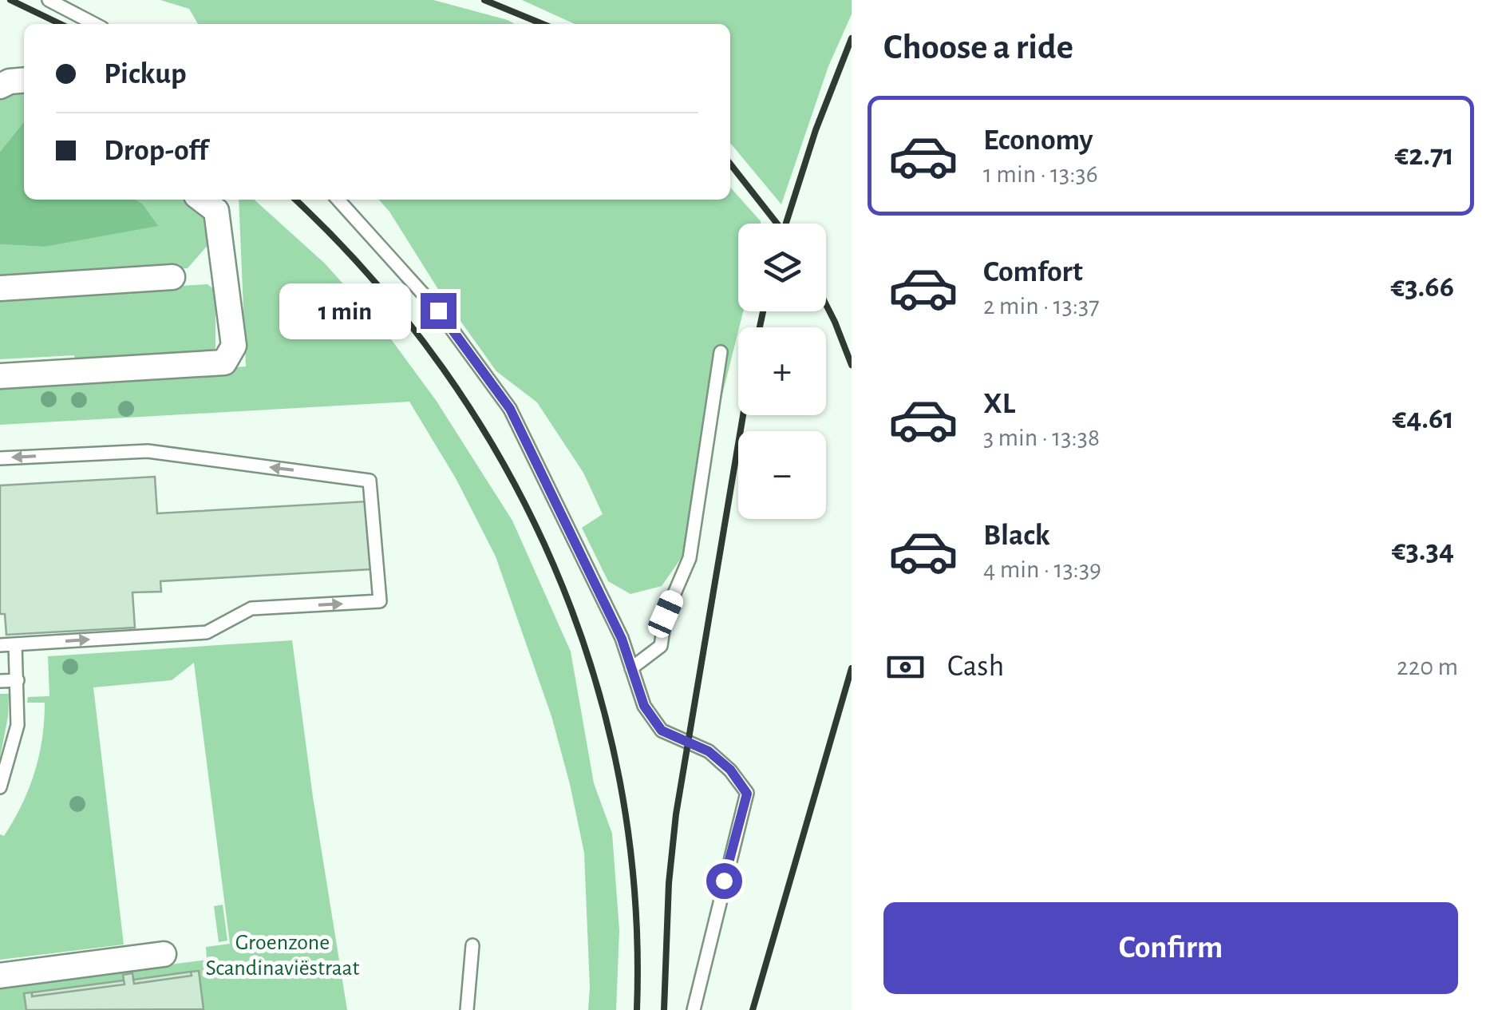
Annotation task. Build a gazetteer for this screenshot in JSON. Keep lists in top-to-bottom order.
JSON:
{
  "parks": ["Groenzone Scandinaviëstraat"],
  "page": {
    "heading": "Choose a ride",
    "banner": ["Pickup", "Drop-off"],
    "list": [
      {
        "name": "Economy",
        "note": "1 min · 13:36",
        "value": "€2.71"
      },
      {
        "name": "Comfort",
        "note": "2 min · 13:37",
        "value": "€3.66"
      },
      {
        "name": "XL",
        "note": "3 min · 13:38",
        "value": "€4.61"
      },
      {
        "name": "Black",
        "note": "4 min · 13:39",
        "value": "€3.34"
      }
    ],
    "map_buttons": ["+", "−"],
    "bubble": "1 min",
    "pay": ["Cash", "220 m"],
    "buttons": "Confirm"
  }
}
